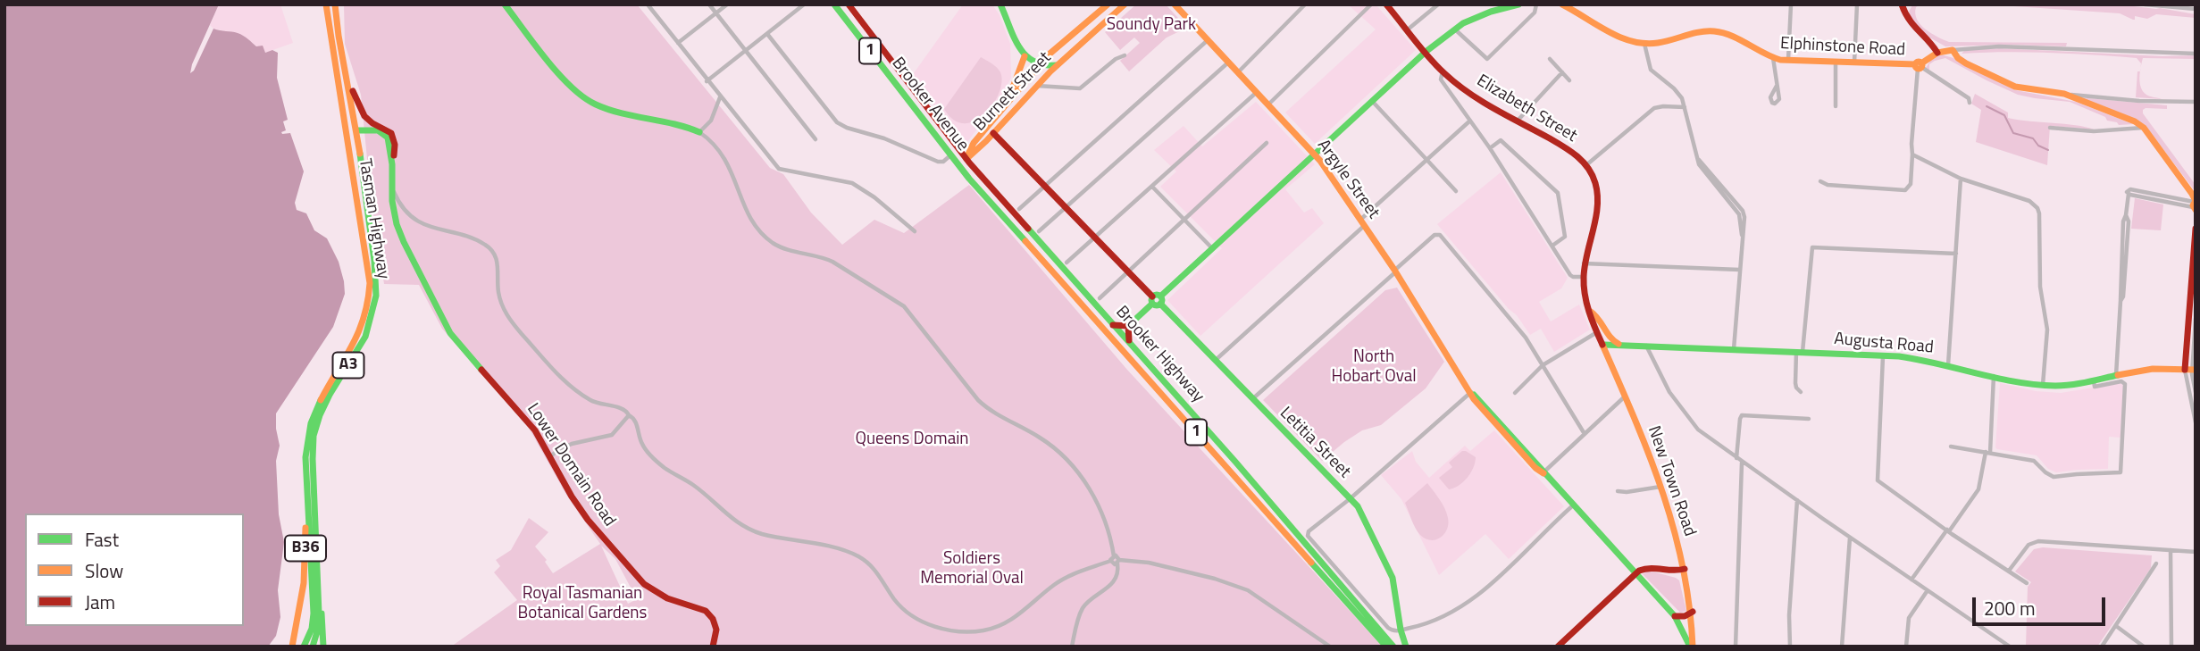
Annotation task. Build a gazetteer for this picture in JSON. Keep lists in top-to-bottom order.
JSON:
{
  "streets": {
    "main road": [
      "Elphinstone Road",
      "1",
      "Burnett Street",
      "Brooker Avenue",
      "Elizabeth Street",
      "Argyle Street",
      "Tasman Highway",
      "Augusta Road",
      "Brooker Highway",
      "A3",
      "Letitia Street",
      "Lower Domain Road",
      "New Town Road",
      "B36"
    ]
  },
  "crossings": [
    ["Burnett Street", "Brooker Avenue"],
    ["Burnett Street", "Letitia Street"],
    ["Brooker Avenue", "Brooker Highway"],
    ["Elizabeth Street", "New Town Road"],
    ["Argyle Street", "New Town Road"],
    ["Tasman Highway", "Lower Domain Road"],
    ["Tasman Highway", "B36"],
    ["Augusta Road", "New Town Road"]
  ],
  "parks": [
    "Soundy Park",
    "North Hobart Oval",
    "Queens Domain",
    "Soldiers Memorial Oval",
    "Royal Tasmanian Botanical Gardens"
  ],
  "legend": ["Fast", "Slow", "Jam"],
  "scale_bar": "200 m"
}
